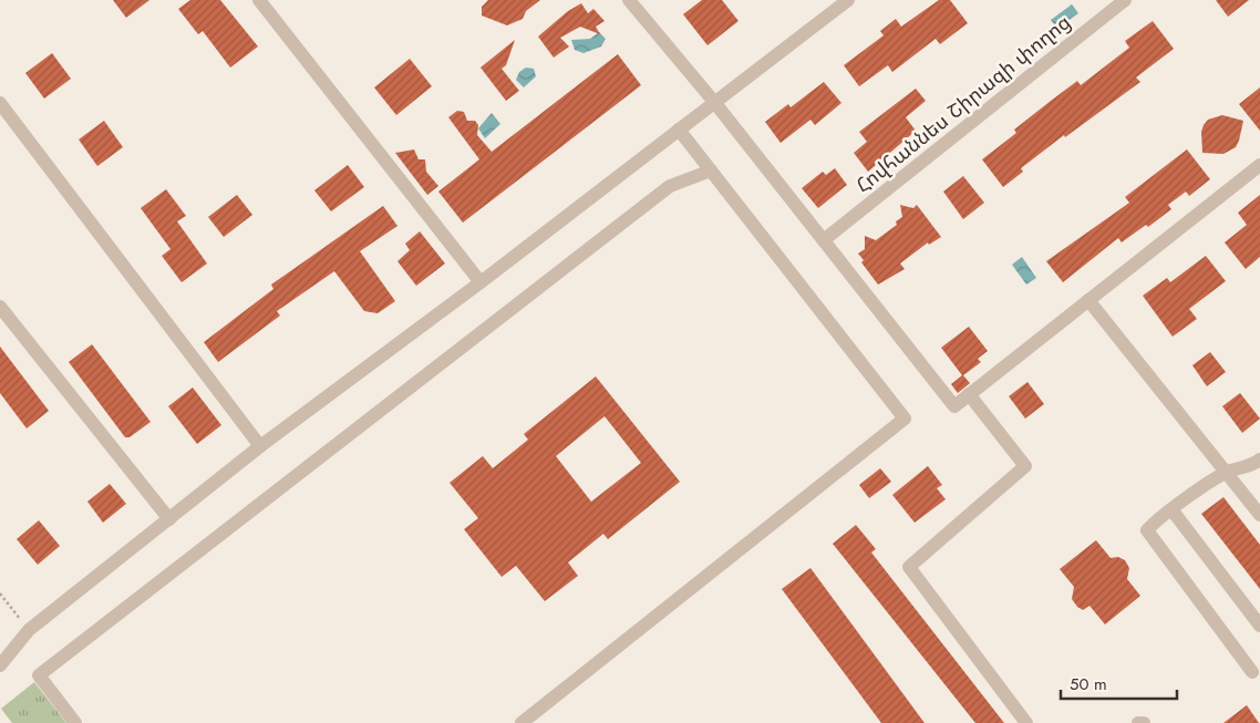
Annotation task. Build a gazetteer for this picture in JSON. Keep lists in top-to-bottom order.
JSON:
{
  "streets": {
    "street": ["Հովհաննես Շիրազի փողոց"]
  },
  "scale_bar": "50 m"
}
